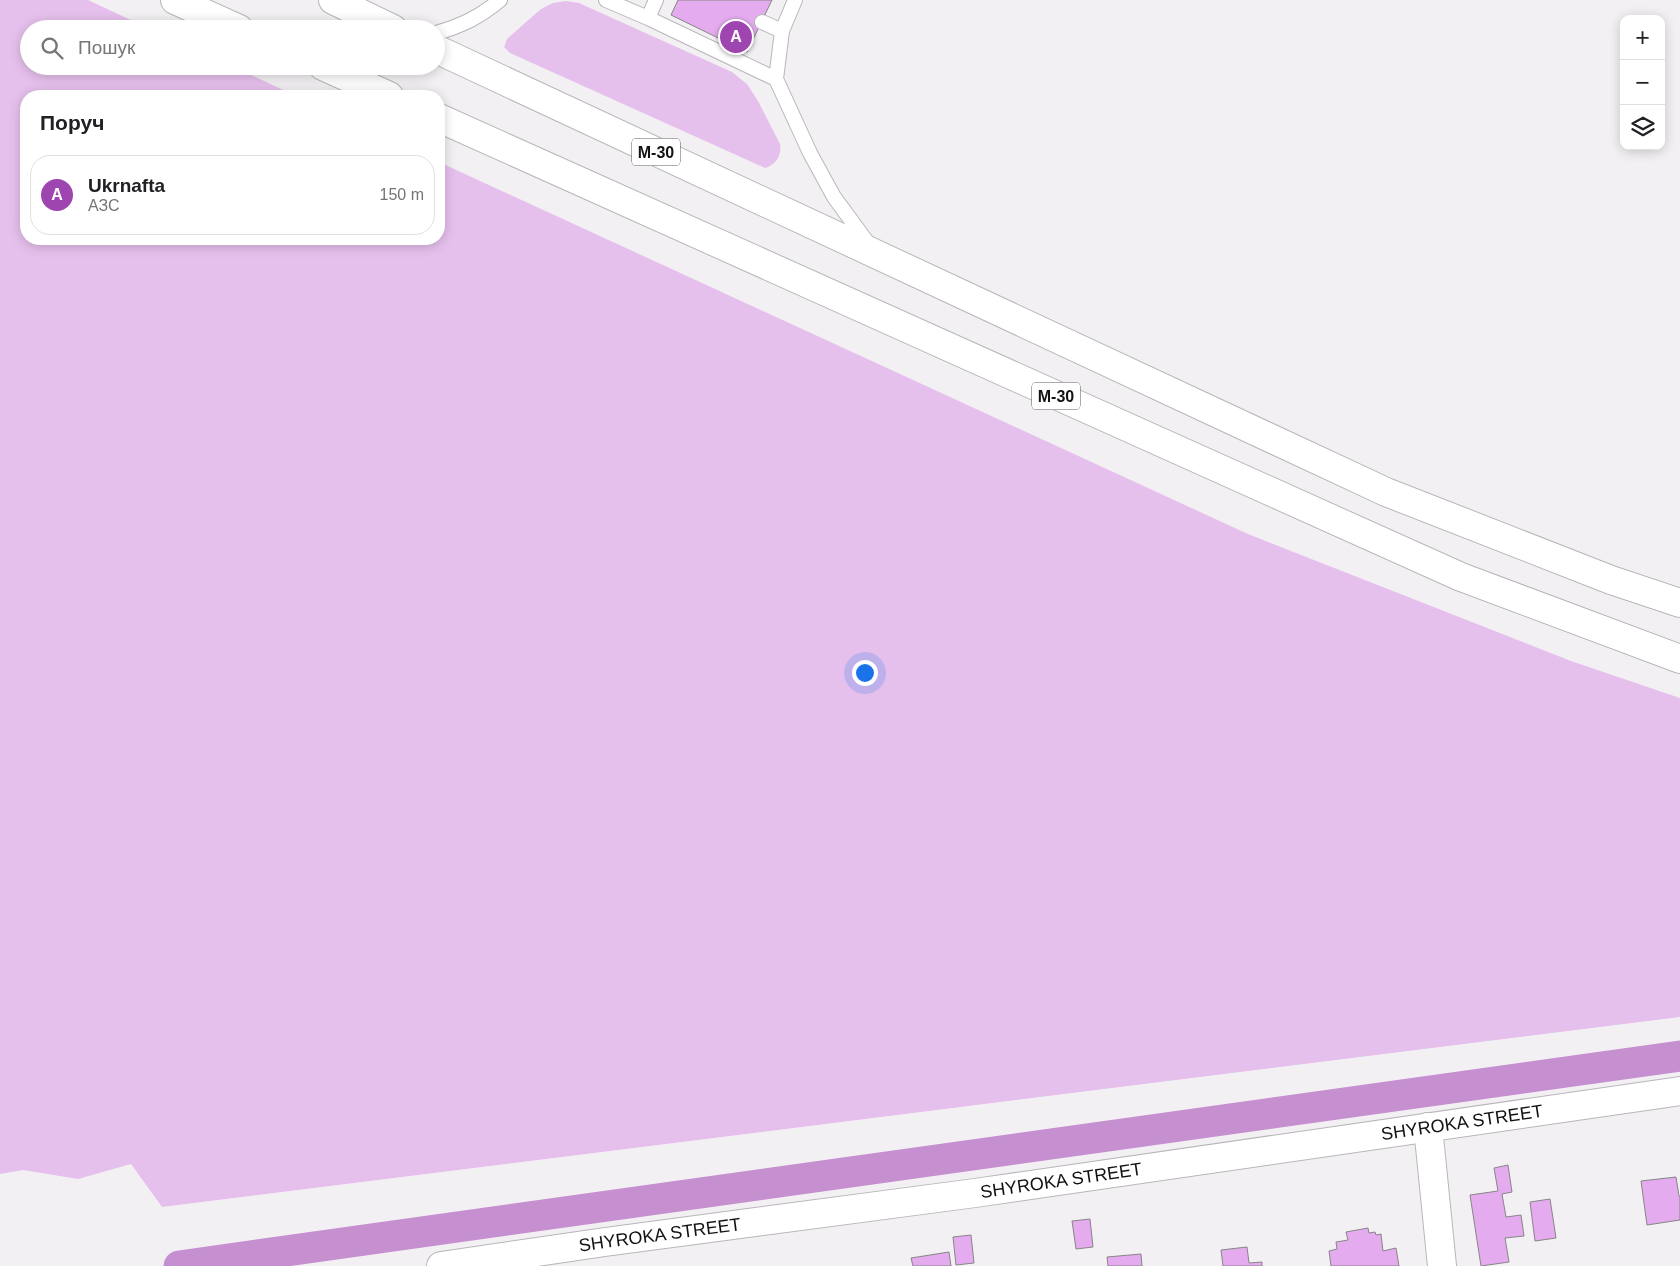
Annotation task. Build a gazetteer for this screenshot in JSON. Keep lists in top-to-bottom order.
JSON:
{
  "streets": {
    "main road": ["М-30", "SHYROKA STREET"]
  },
  "page": {
    "map_buttons": ["+", "−"],
    "pins": "A",
    "search": "Пошук",
    "heading": "Поруч",
    "list": [
      {
        "mark": "A",
        "name": "Ukrnafta",
        "note": "АЗС",
        "value": "150 m"
      }
    ]
  }
}
